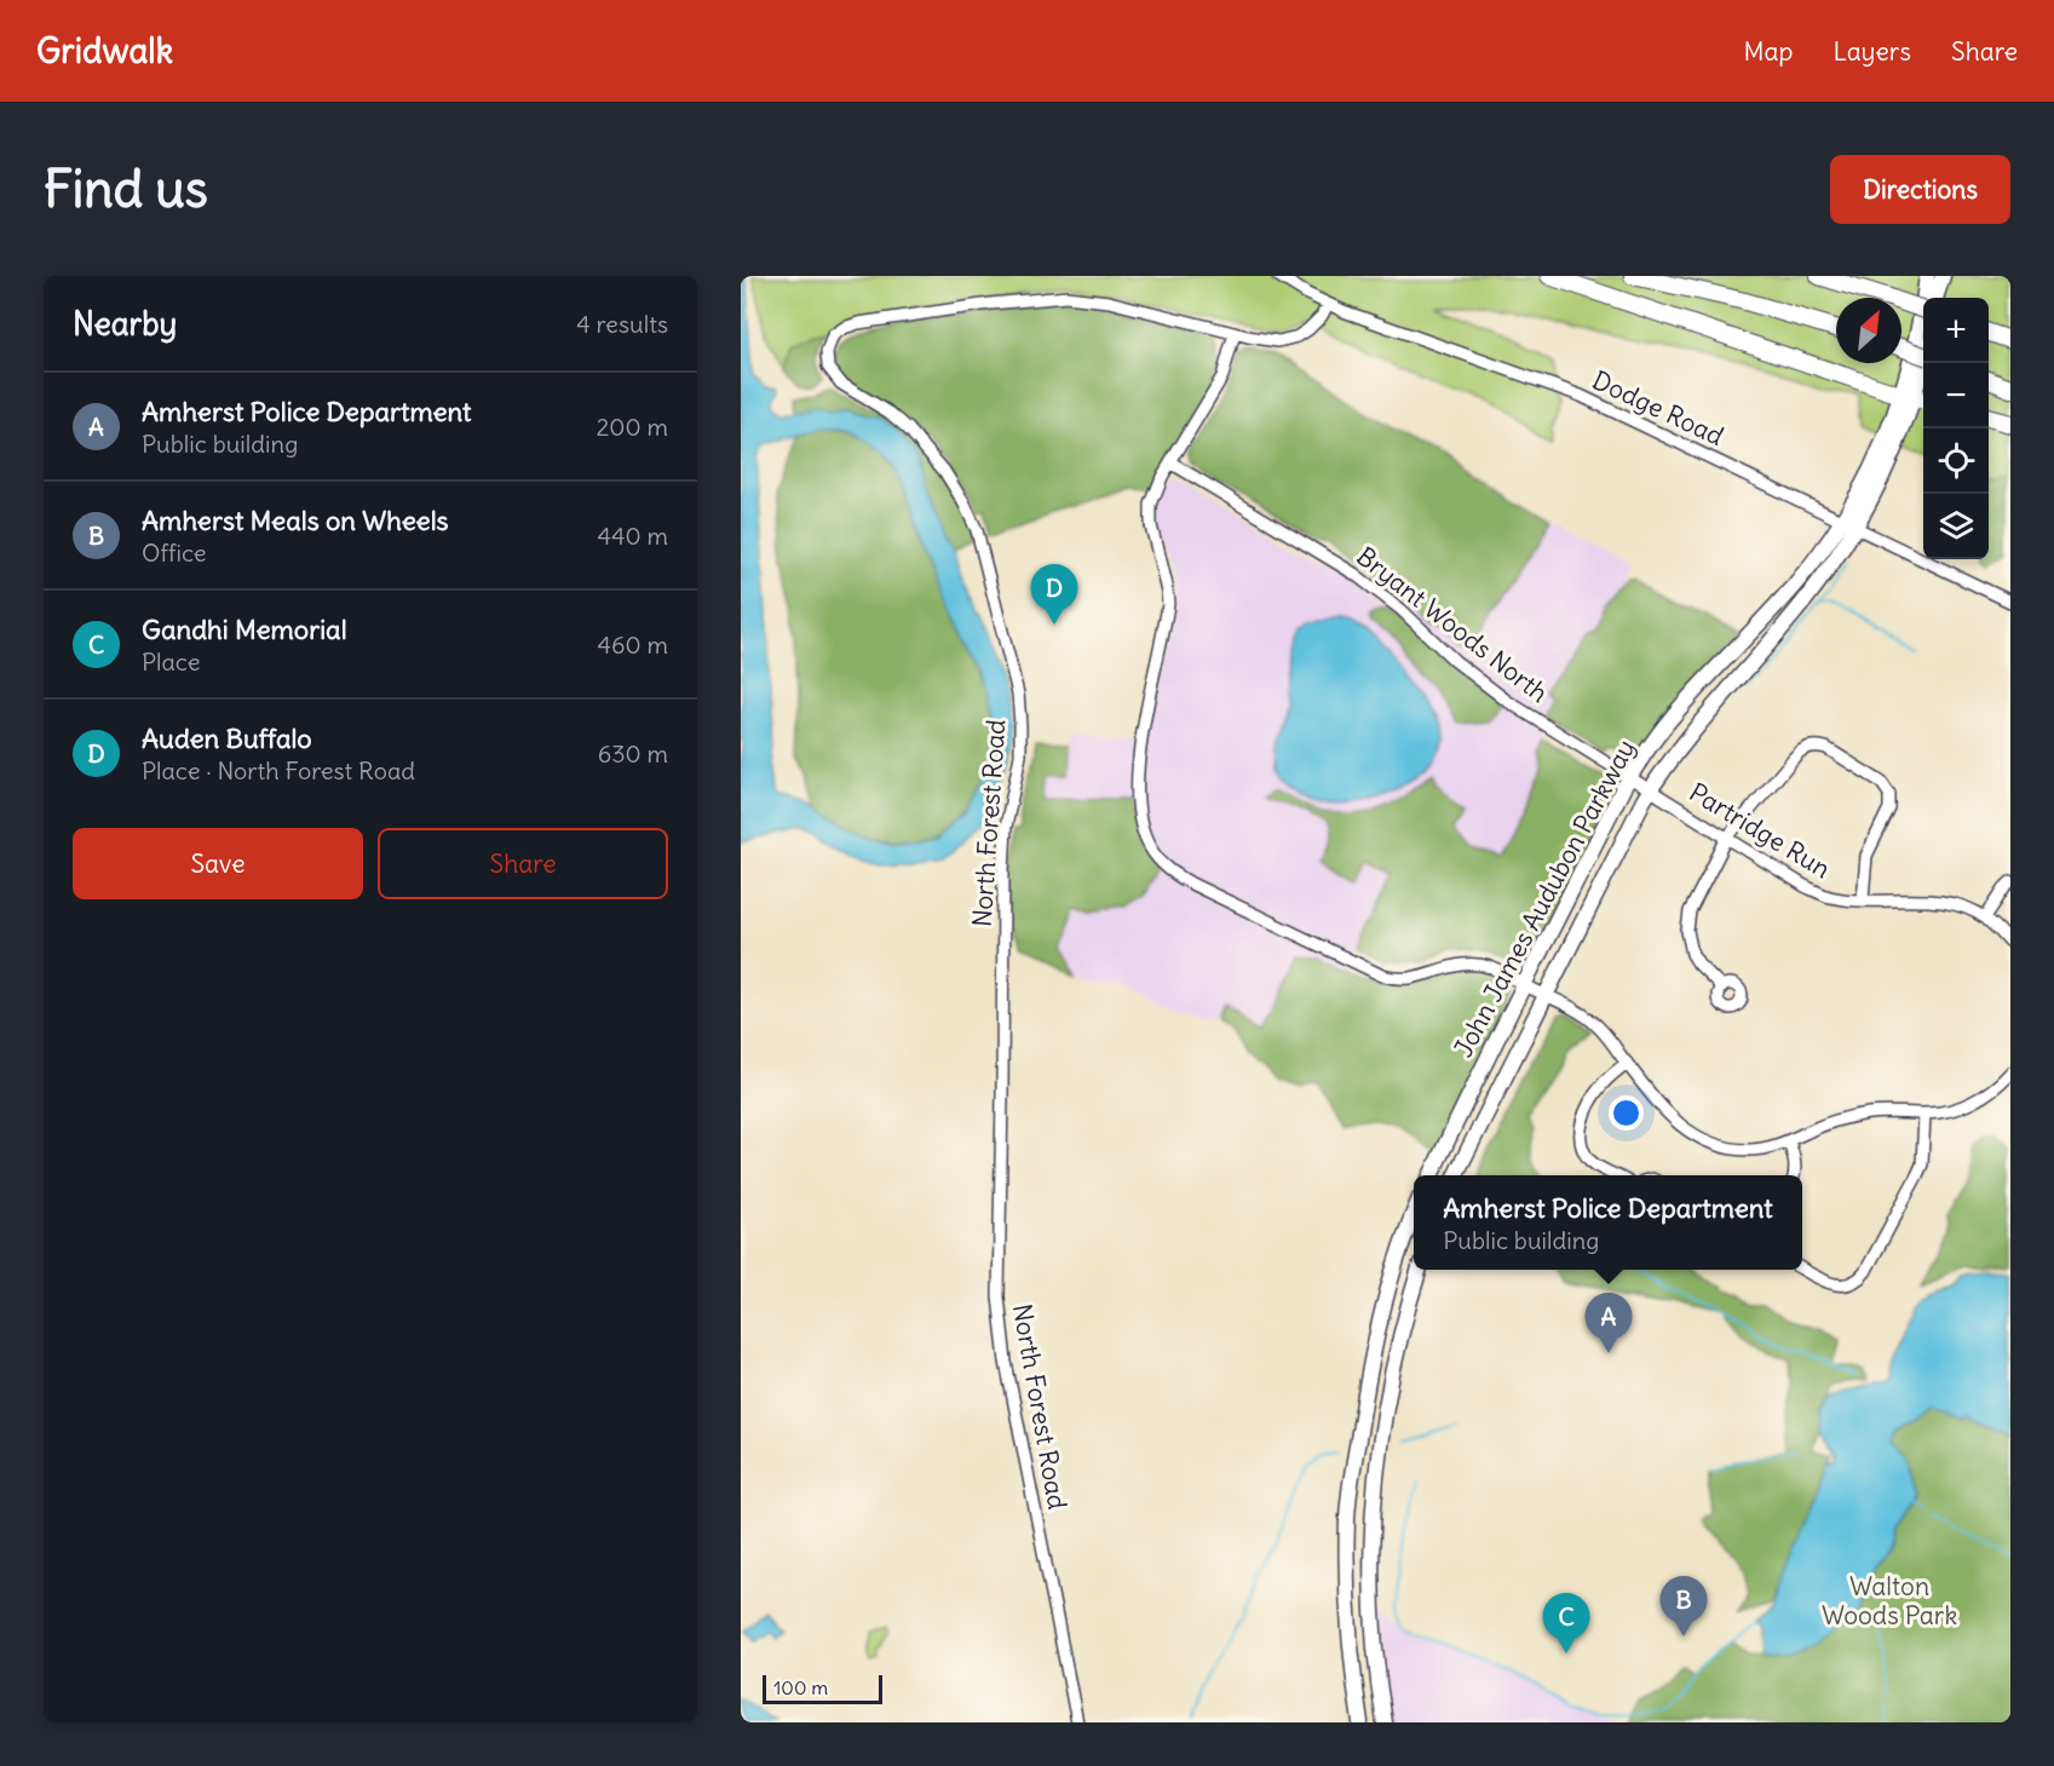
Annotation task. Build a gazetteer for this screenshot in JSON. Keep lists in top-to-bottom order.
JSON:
{
  "streets": {
    "main road": ["John James Audubon Parkway"],
    "street": [
      "Dodge Road",
      "Bryant Woods North",
      "North Forest Road",
      "Partridge Run"
    ]
  },
  "crossings": [
    ["Dodge Road", "North Forest Road"],
    ["Dodge Road", "John James Audubon Parkway"],
    ["Bryant Woods North", "Partridge Run"],
    ["Bryant Woods North", "John James Audubon Parkway"],
    ["Partridge Run", "John James Audubon Parkway"]
  ],
  "parks": ["Walton Woods Park"],
  "scale_bar": "100 m",
  "north": "top right",
  "page": {
    "header": "Gridwalk",
    "nav": ["Map", "Layers", "Share"],
    "buttons": [
      "Directions",
      ["Save", "Share"]
    ],
    "title": "Find us",
    "heading": ["Nearby", "4 results"],
    "map_buttons": ["+", "−"],
    "list": [
      {
        "mark": "A",
        "name": "Amherst Police Department",
        "note": "Public building",
        "value": "200 m"
      },
      {
        "mark": "B",
        "name": "Amherst Meals on Wheels",
        "note": "Office",
        "value": "440 m"
      },
      {
        "mark": "C",
        "name": "Gandhi Memorial",
        "note": "Place",
        "value": "460 m"
      },
      {
        "mark": "D",
        "name": "Auden Buffalo",
        "note": "Place · North Forest Road",
        "value": "630 m"
      }
    ],
    "pins": [
      "D",
      "A",
      "B",
      "C"
    ],
    "popup": ["Amherst Police Department", "Public building"],
    "scale": "100 m"
  }
}
